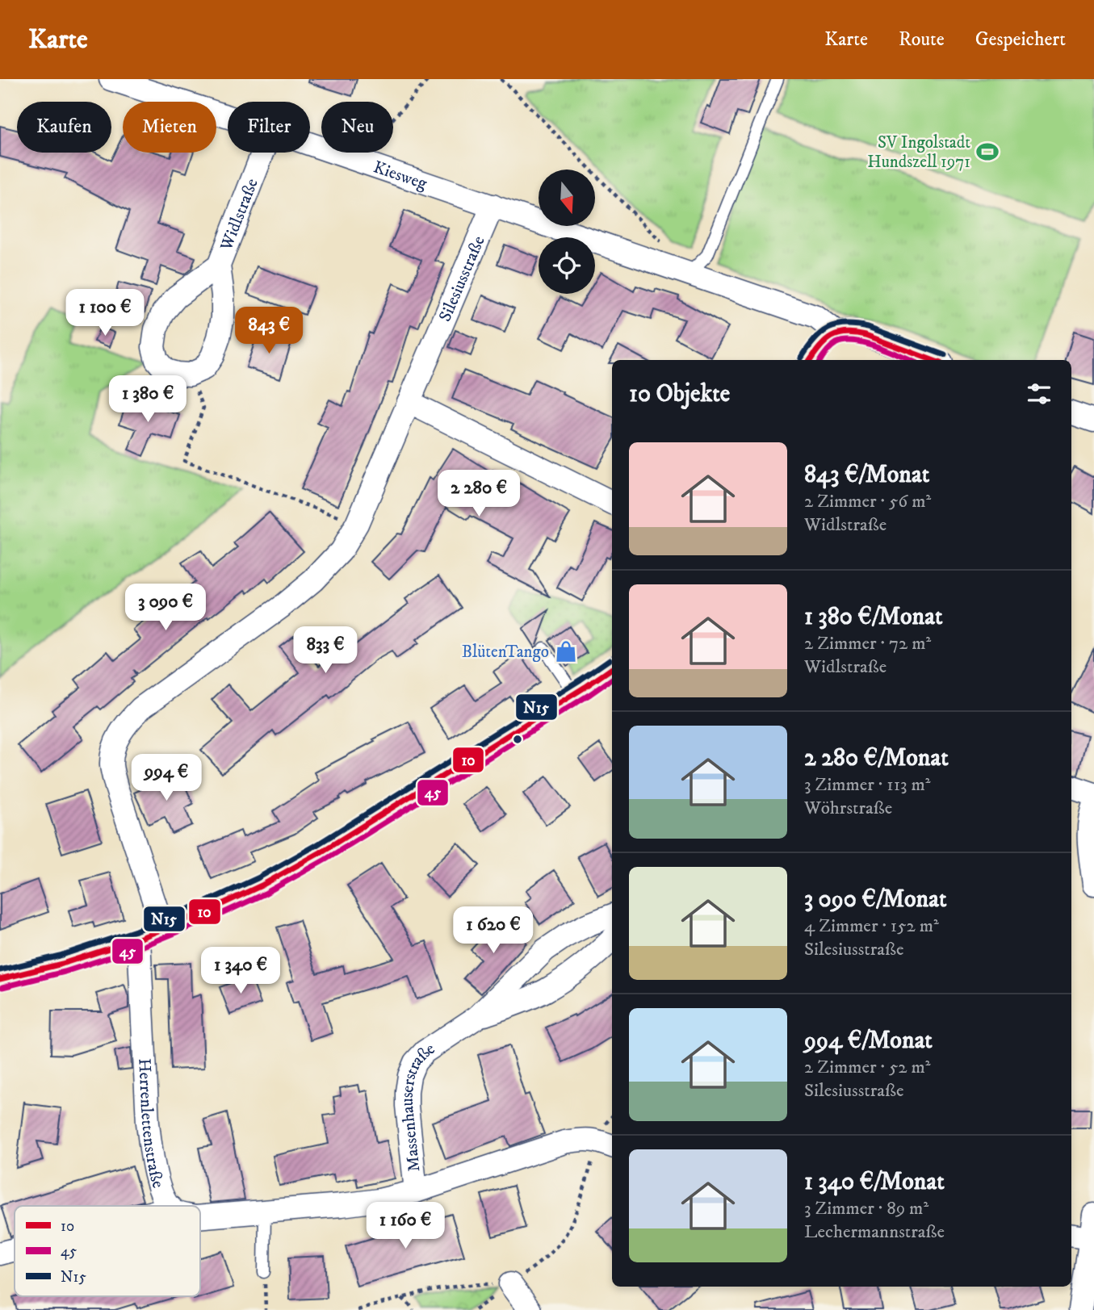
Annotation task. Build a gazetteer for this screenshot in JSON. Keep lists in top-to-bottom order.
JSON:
{
  "streets": {
    "street": [
      "Kiesweg",
      "Widlstraße",
      "Silesiusstraße",
      "Massenhauserstraße",
      "Herrenlettenstraße"
    ]
  },
  "crossings": [
    ["Kiesweg", "Silesiusstraße"],
    ["Massenhauserstraße", "Herrenlettenstraße"]
  ],
  "places": {
    "sports": ["SV Ingolstadt Hundszell 1971"],
    "shop": ["BlütenTango"]
  },
  "lines": ["transit line N15", "transit line 10", "transit line 45"],
  "legend": ["10", "45", "N15"],
  "north": "bottom",
  "page": {
    "header": "Karte",
    "nav": ["Karte", "Route", "Gespeichert"],
    "chip": [
      "Kaufen",
      "Mieten",
      "Filter",
      "Neu"
    ],
    "price": [
      "1 100 €",
      "843 €",
      "1 380 €",
      "2 280 €",
      "3 090 €",
      "833 €",
      "994 €",
      "1 620 €",
      "1 340 €",
      "1 160 €"
    ],
    "heading": "10 Objekte",
    "list": [
      {
        "name": "843 €/Monat",
        "note": "2 Zimmer · 56 m² · Widlstraße"
      },
      {
        "name": "1 380 €/Monat",
        "note": "2 Zimmer · 72 m² · Widlstraße"
      },
      {
        "name": "2 280 €/Monat",
        "note": "3 Zimmer · 113 m² · Wöhrstraße"
      },
      {
        "name": "3 090 €/Monat",
        "note": "4 Zimmer · 152 m² · Silesiusstraße"
      },
      {
        "name": "994 €/Monat",
        "note": "2 Zimmer · 52 m² · Silesiusstraße"
      },
      {
        "name": "1 340 €/Monat",
        "note": "3 Zimmer · 89 m² · Lechermannstraße"
      }
    ]
  }
}
